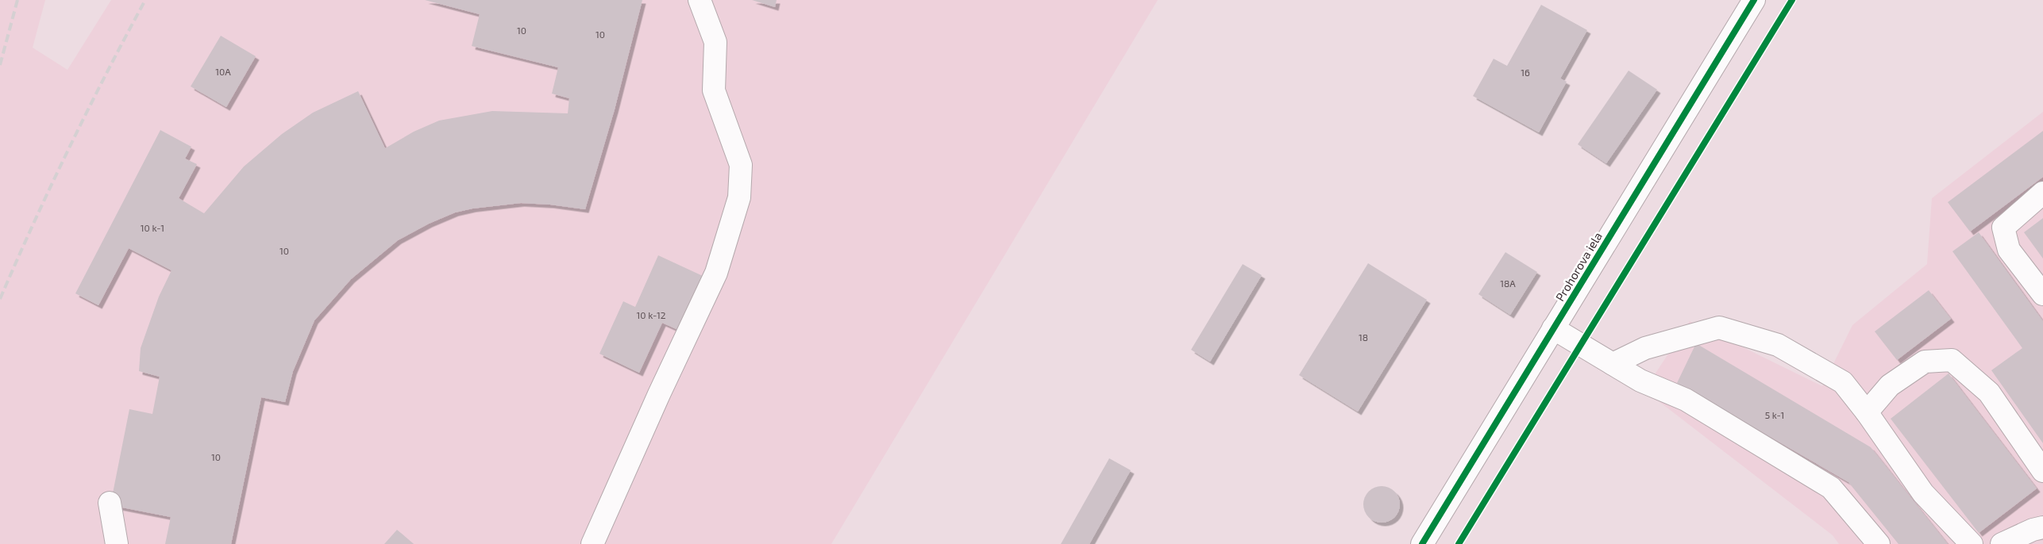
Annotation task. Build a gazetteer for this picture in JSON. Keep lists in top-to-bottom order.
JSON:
{
  "streets": {
    "street": ["Prohorova iela"]
  },
  "house_numbers": [
    "10",
    "10",
    "10A",
    "16",
    "10 k-1",
    "10",
    "18A",
    "10 k-12",
    "18",
    "5 k-1",
    "10"
  ]
}
